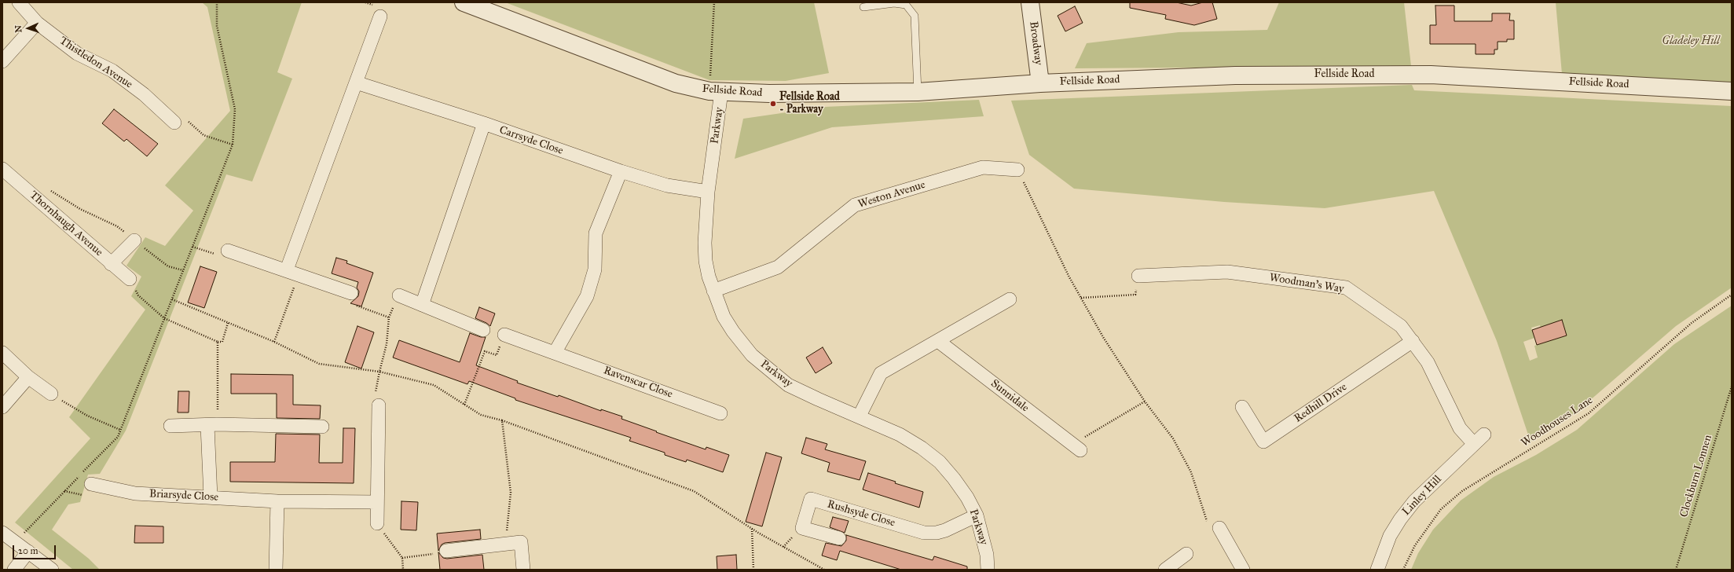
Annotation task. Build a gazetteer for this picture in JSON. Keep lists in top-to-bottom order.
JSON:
{
  "streets": {
    "street": [
      "Broadway",
      "Thistledon Avenue",
      "Fellside Road",
      "Parkway",
      "Carrsyde Close",
      "Weston Avenue",
      "Thornhaugh Avenue",
      "Woodman's Way",
      "Ravenscar Close",
      "Sunnidale",
      "Redhill Drive",
      "Briarsyde Close",
      "Linley Hill",
      "Rushsyde Close"
    ],
    "path": ["Woodhouses Lane", "Clockburn Lonnen"]
  },
  "crossings": [
    ["Broadway", "Fellside Road"],
    ["Fellside Road", "Parkway"],
    ["Parkway", "Carrsyde Close"],
    ["Parkway", "Weston Avenue"],
    ["Parkway", "Rushsyde Close"],
    ["Woodman's Way", "Redhill Drive"],
    ["Woodman's Way", "Linley Hill"]
  ],
  "parks": ["Gladeley Hill"],
  "places": ["Fellside Road - Parkway"],
  "scale_bar": "20 m",
  "north": "left"
}
